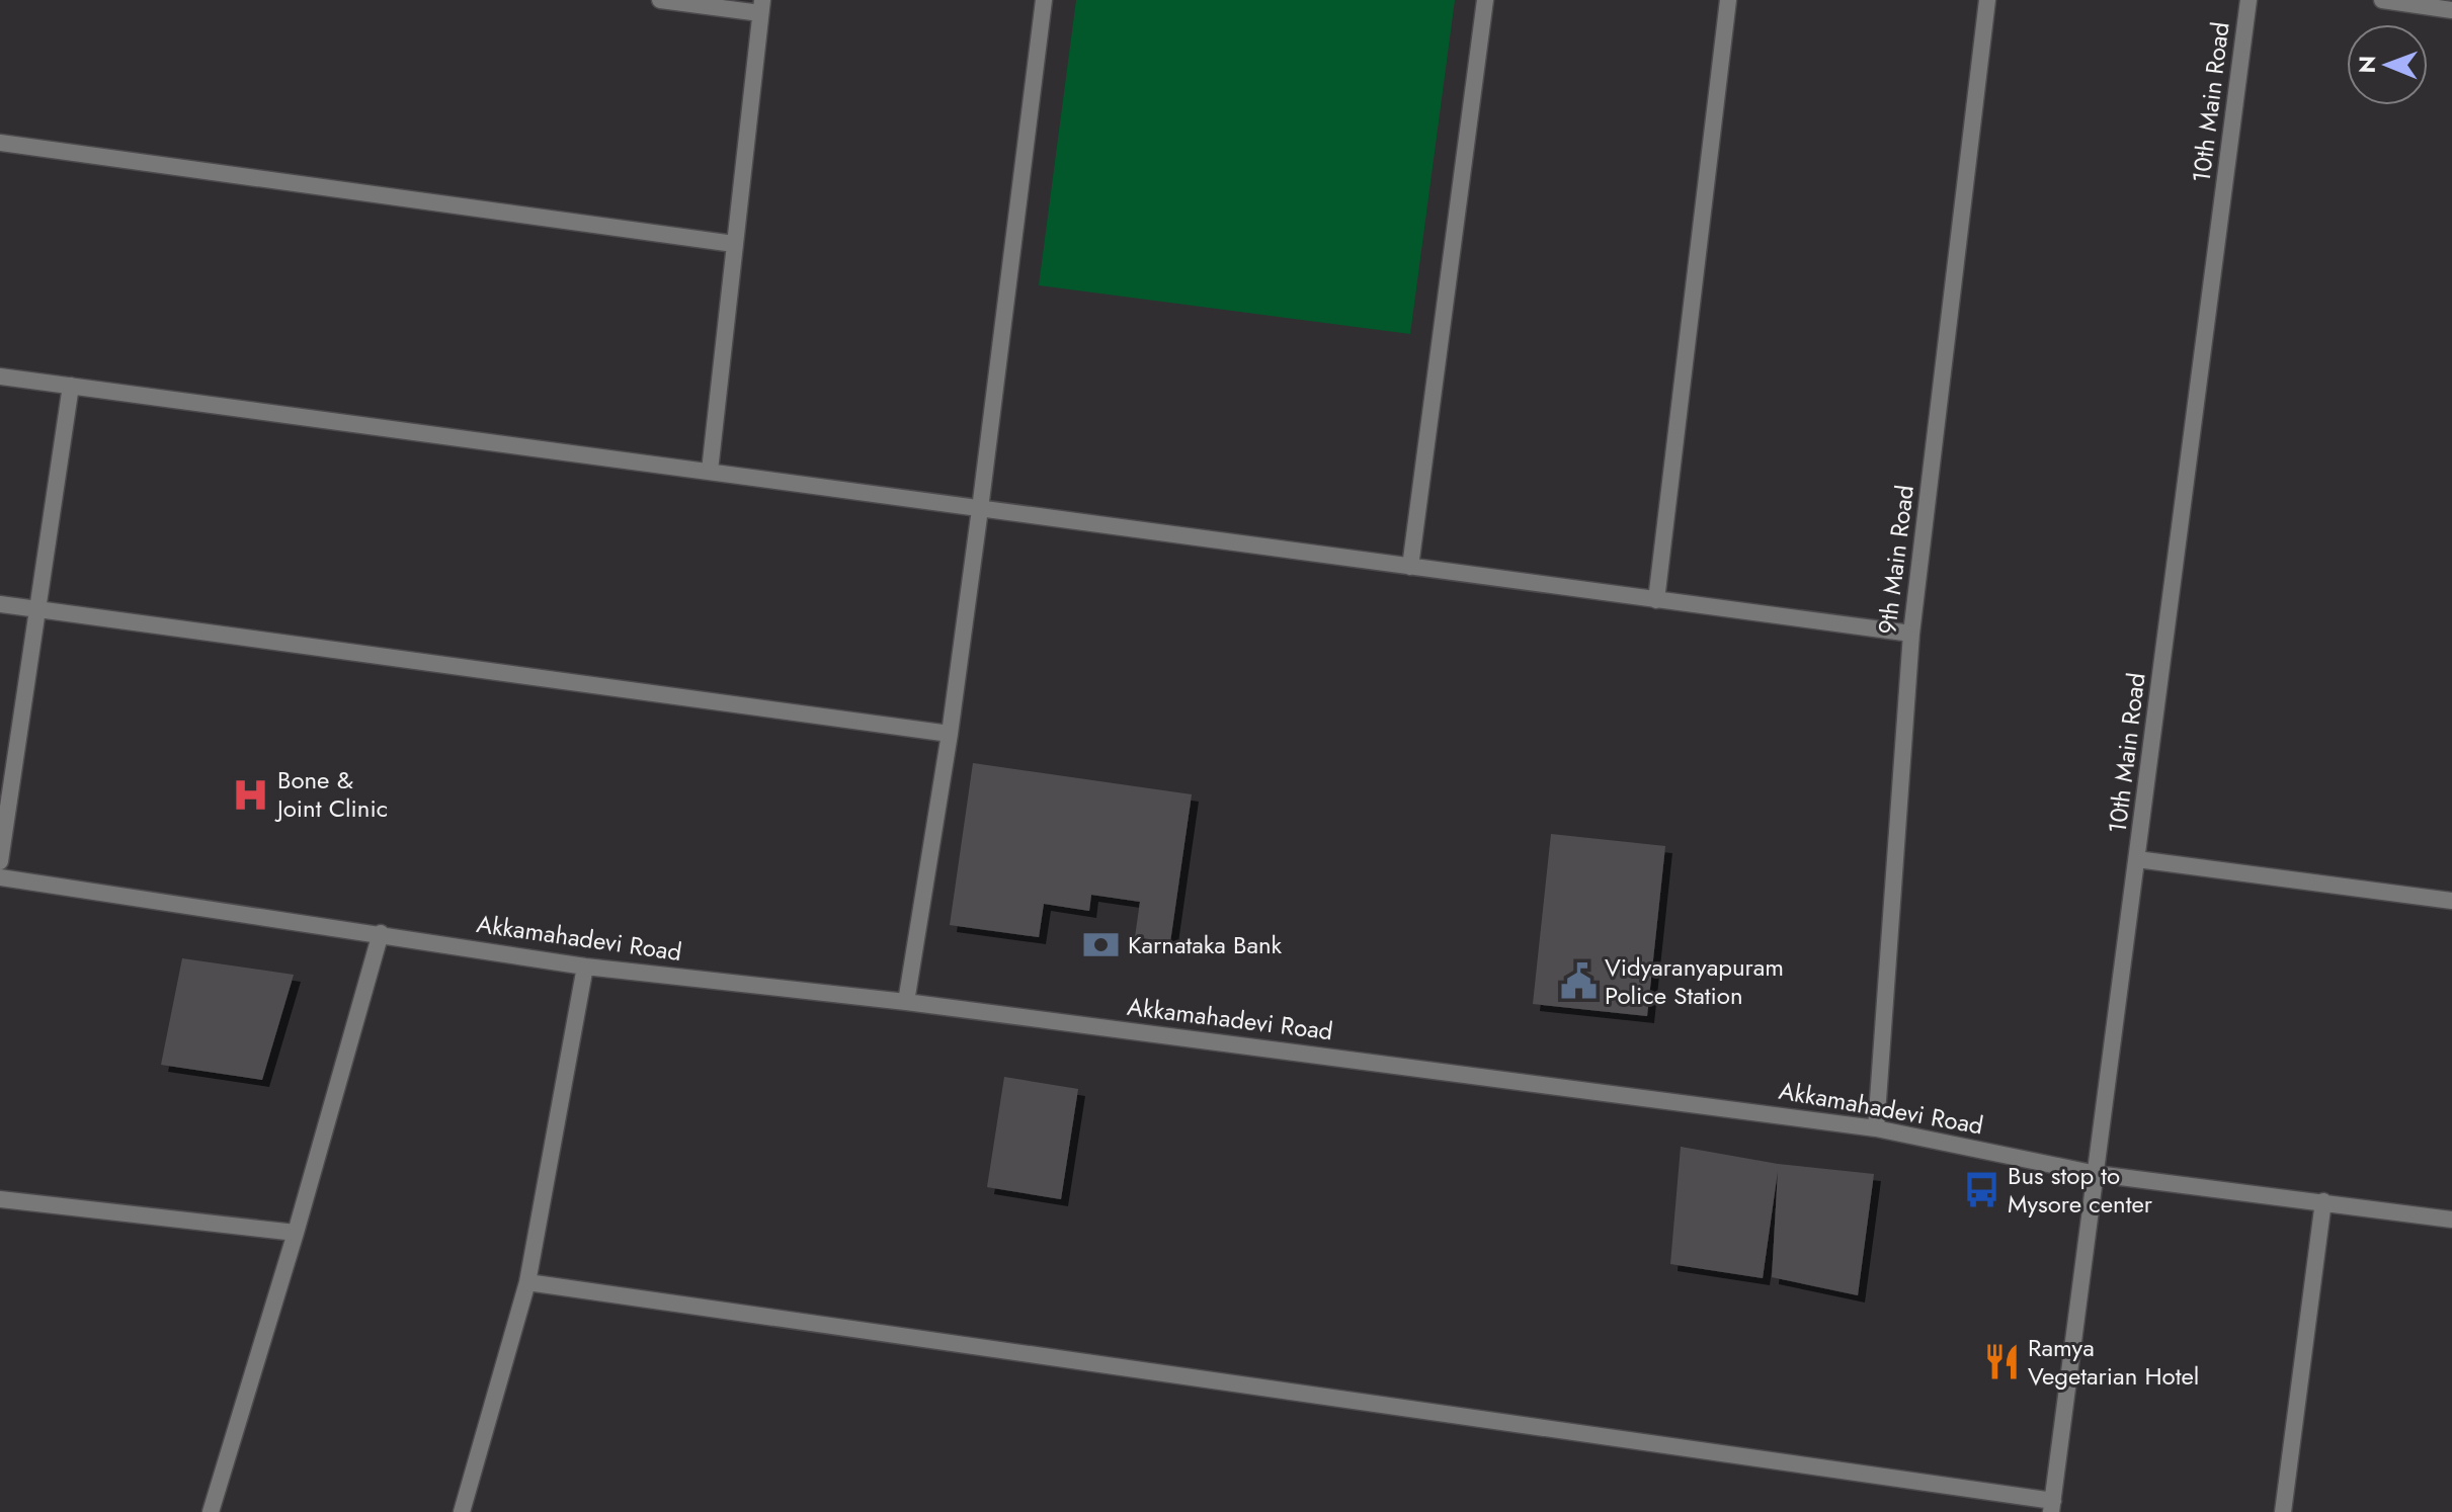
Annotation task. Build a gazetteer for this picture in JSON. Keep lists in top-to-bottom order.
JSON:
{
  "streets": {
    "street": ["10th Main Road", "9th Main Road", "Akkamahadevi Road"]
  },
  "crossings": [
    ["10th Main Road", "Akkamahadevi Road"],
    ["9th Main Road", "Akkamahadevi Road"]
  ],
  "places": {
    "hospital": ["Bone & Joint Clinic"],
    "bank": ["Karnataka Bank"],
    "public building": ["Vidyaranyapuram Police Station"],
    "bus stop": ["Bus stop to Mysore center"],
    "restaurant": ["Ramya Vegetarian Hotel"]
  },
  "north": "left"
}
